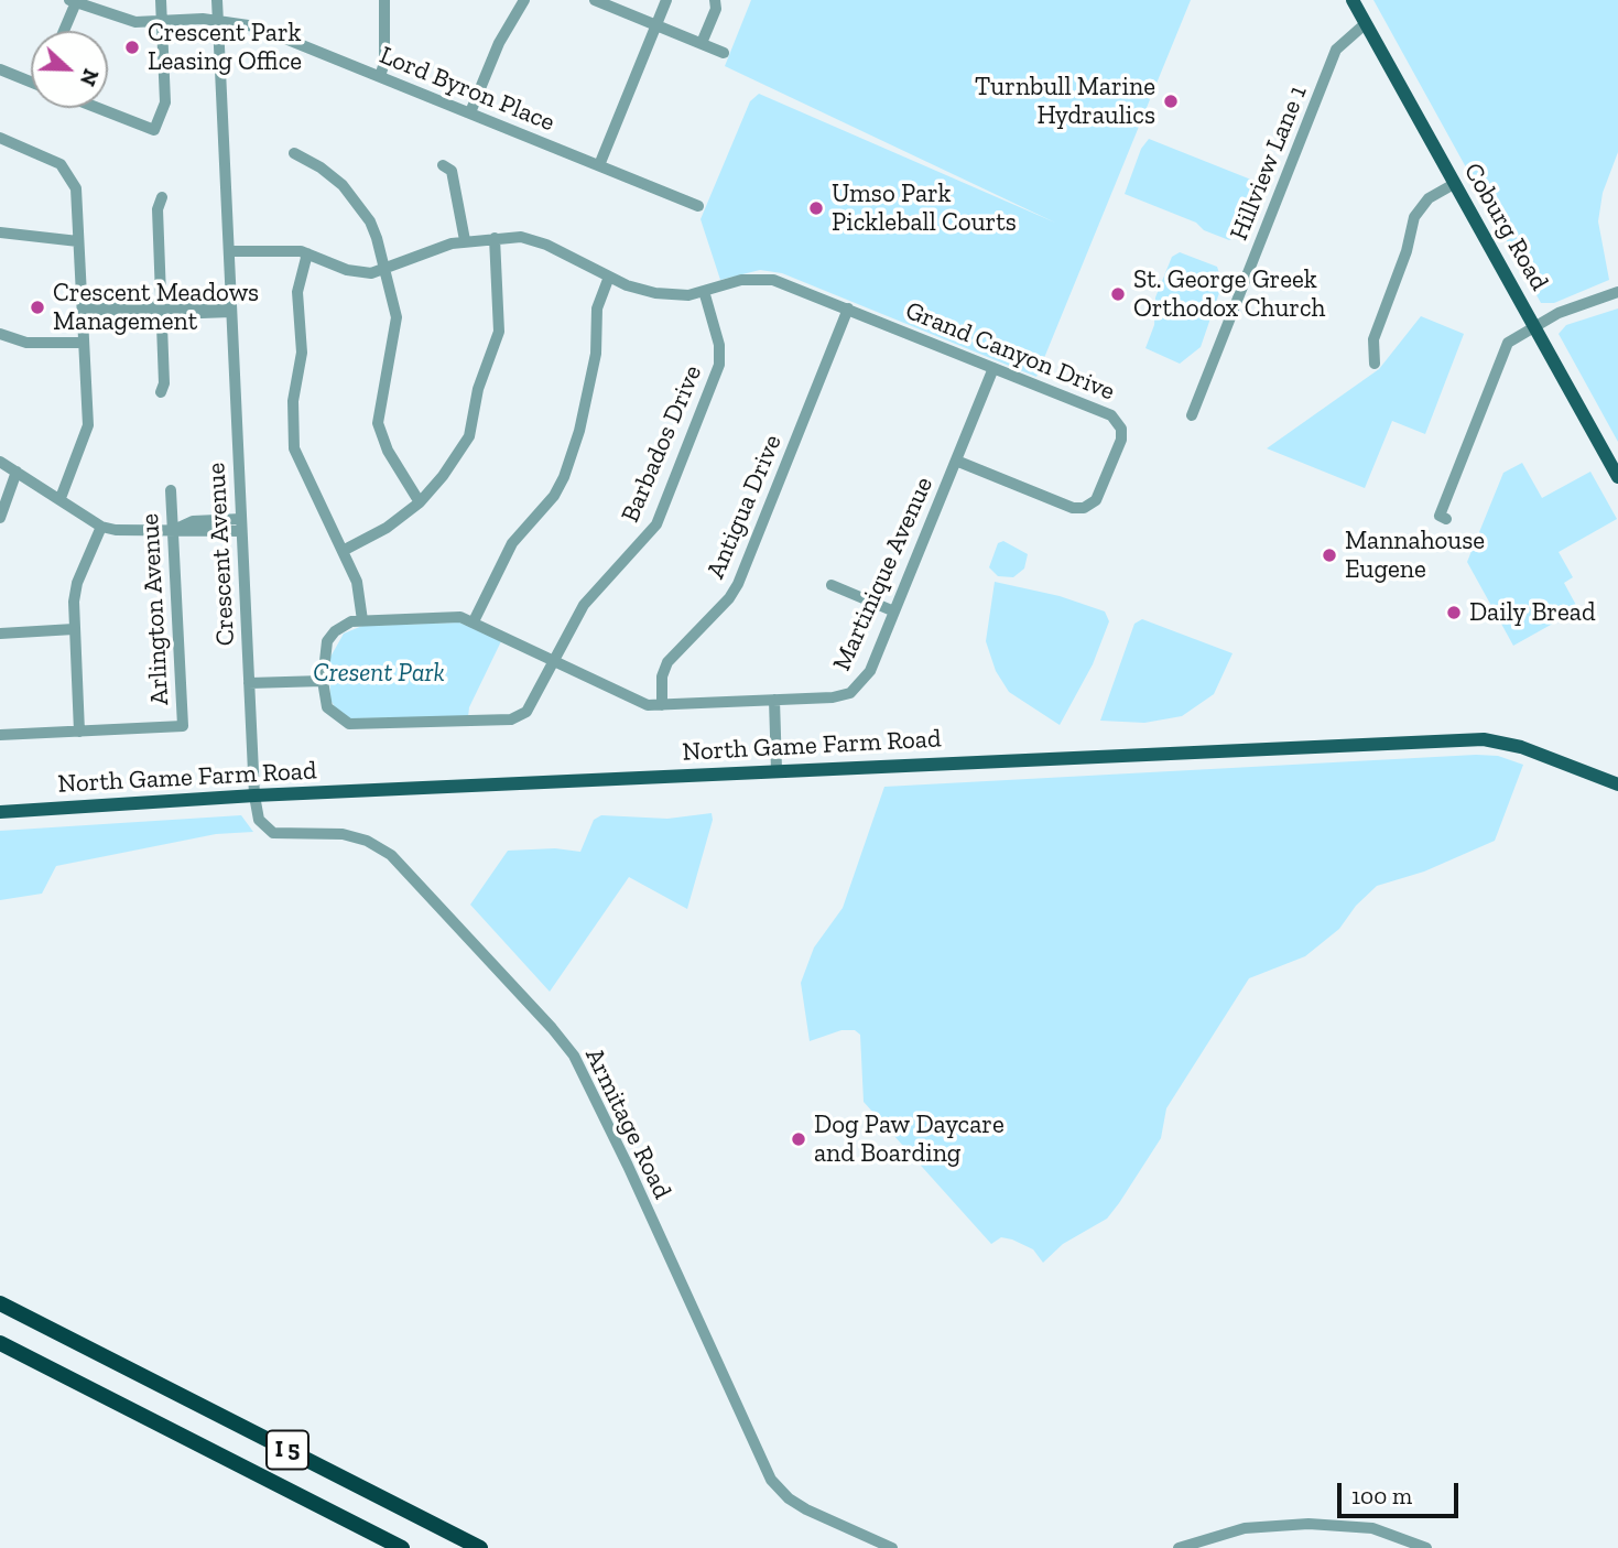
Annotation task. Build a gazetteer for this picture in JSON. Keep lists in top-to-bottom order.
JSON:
{
  "streets": {
    "highway": ["I 5"],
    "main road": ["Coburg Road", "North Game Farm Road"],
    "street": [
      "Lord Byron Place",
      "Hillview Lane 1",
      "Grand Canyon Drive",
      "Barbados Drive",
      "Antigua Drive",
      "Crescent Avenue",
      "Martinique Avenue",
      "Arlington Avenue",
      "Armitage Road"
    ]
  },
  "crossings": [
    ["Lord Byron Place", "Crescent Avenue"],
    ["Hillview Lane 1", "Coburg Road"],
    ["Grand Canyon Drive", "Barbados Drive"],
    ["Grand Canyon Drive", "Antigua Drive"],
    ["Grand Canyon Drive", "Martinique Avenue"],
    ["Barbados Drive", "Martinique Avenue"],
    ["Antigua Drive", "Martinique Avenue"],
    ["Crescent Avenue", "North Game Farm Road"],
    ["Crescent Avenue", "Armitage Road"],
    ["North Game Farm Road", "Armitage Road"]
  ],
  "parks": ["Cresent Park"],
  "places": [
    "Crescent Park Leasing Office",
    "Turnbull Marine Hydraulics",
    "Umso Park Pickleball Courts",
    "St. George Greek Orthodox Church",
    "Crescent Meadows Management",
    "Mannahouse Eugene",
    "Daily Bread",
    "Dog Paw Daycare and Boarding"
  ],
  "scale_bar": "100 m",
  "north": "right"
}
